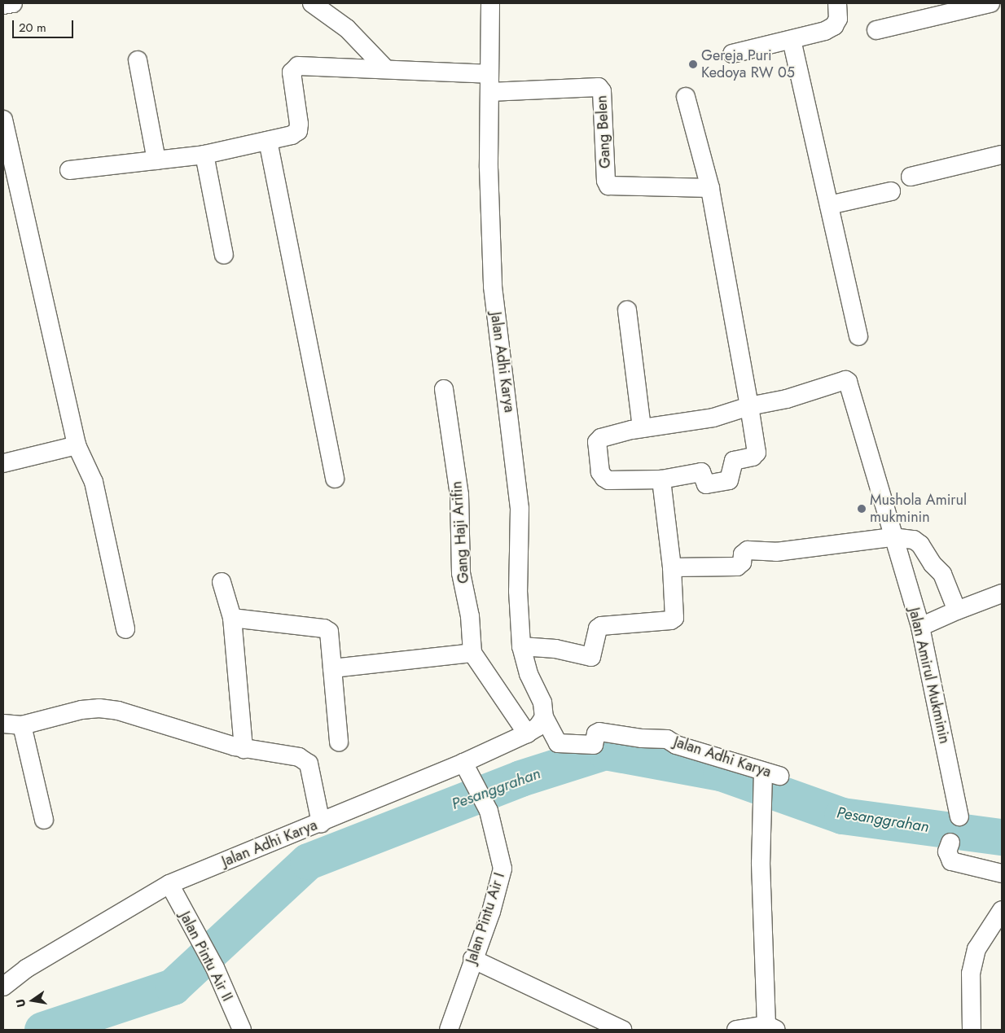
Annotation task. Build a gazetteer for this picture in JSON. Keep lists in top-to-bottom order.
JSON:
{
  "streets": {
    "street": [
      "Gang Belen",
      "Jalan Adhi Karya",
      "Gang Haji Arifin",
      "Jalan Amirul Mukminin",
      "Jalan Pintu Air I",
      "Jalan Pintu Air II"
    ]
  },
  "crossings": [
    ["Gang Belen", "Jalan Adhi Karya"],
    ["Jalan Adhi Karya", "Jalan Pintu Air I"],
    ["Jalan Adhi Karya", "Jalan Pintu Air II"]
  ],
  "water": ["Pesanggrahan"],
  "places": ["Gereja Puri Kedoya RW 05", "Mushola Amirul mukminin"],
  "scale_bar": "20 m",
  "north": "left"
}
